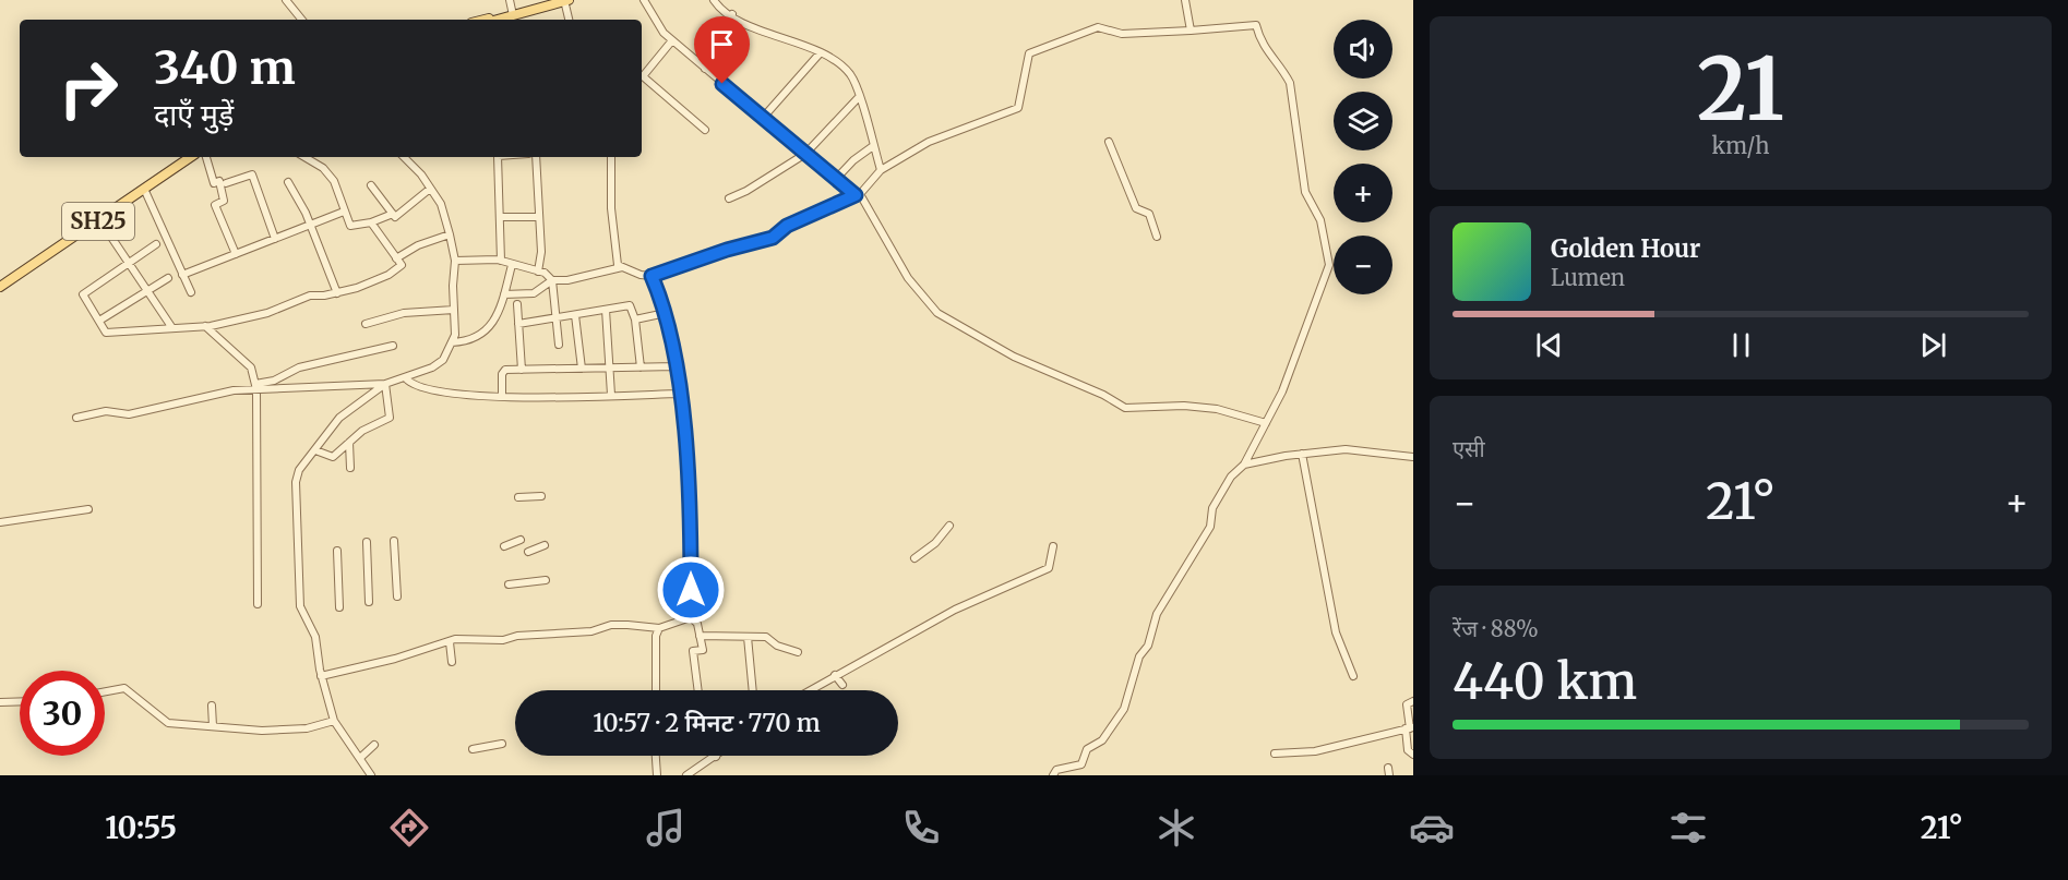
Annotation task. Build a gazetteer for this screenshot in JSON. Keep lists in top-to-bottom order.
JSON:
{
  "streets": {
    "main road": ["SH25"]
  },
  "page": {
    "tile": [
      ["21", "km/h"],
      "एसी",
      ["रेंज · 88%", "440 km"]
    ],
    "map_buttons": ["+", "−"],
    "turn": ["340 m", "दाएँ मुड़ें"],
    "song": ["Golden Hour", "Lumen"],
    "heat": ["−", "21°", "+"],
    "limit": "30",
    "trip": "10:57 · 2 मिनट · 770 m",
    "tabs": ["10:55", "21°"]
  }
}
